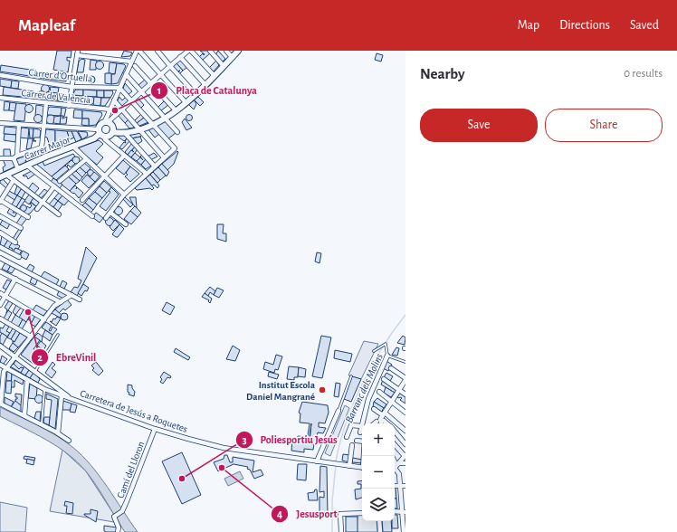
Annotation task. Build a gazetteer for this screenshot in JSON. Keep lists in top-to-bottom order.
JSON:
{
  "streets": {
    "street": [
      "Carrer d'Ortuella",
      "Carrer de València",
      "Carrer Major",
      "Carretera de Jesús a Roquetes",
      "Camí del Lloron"
    ]
  },
  "crossings": [
    ["Carretera de Jesús a Roquetes", "Camí del Lloron"]
  ],
  "water": ["Barranc dels Molins"],
  "places": [
    "Plaça de Catalunya",
    "EbreVinil",
    "Institut Escola Daniel Mangrané",
    "Jesusport",
    "Poliesportiu Jesús"
  ],
  "page": {
    "header": "Mapleaf",
    "nav": ["Map", "Directions", "Saved"],
    "heading": ["Nearby", "0 results"],
    "buttons": ["Save", "Share"],
    "map_buttons": ["+", "−"]
  }
}
